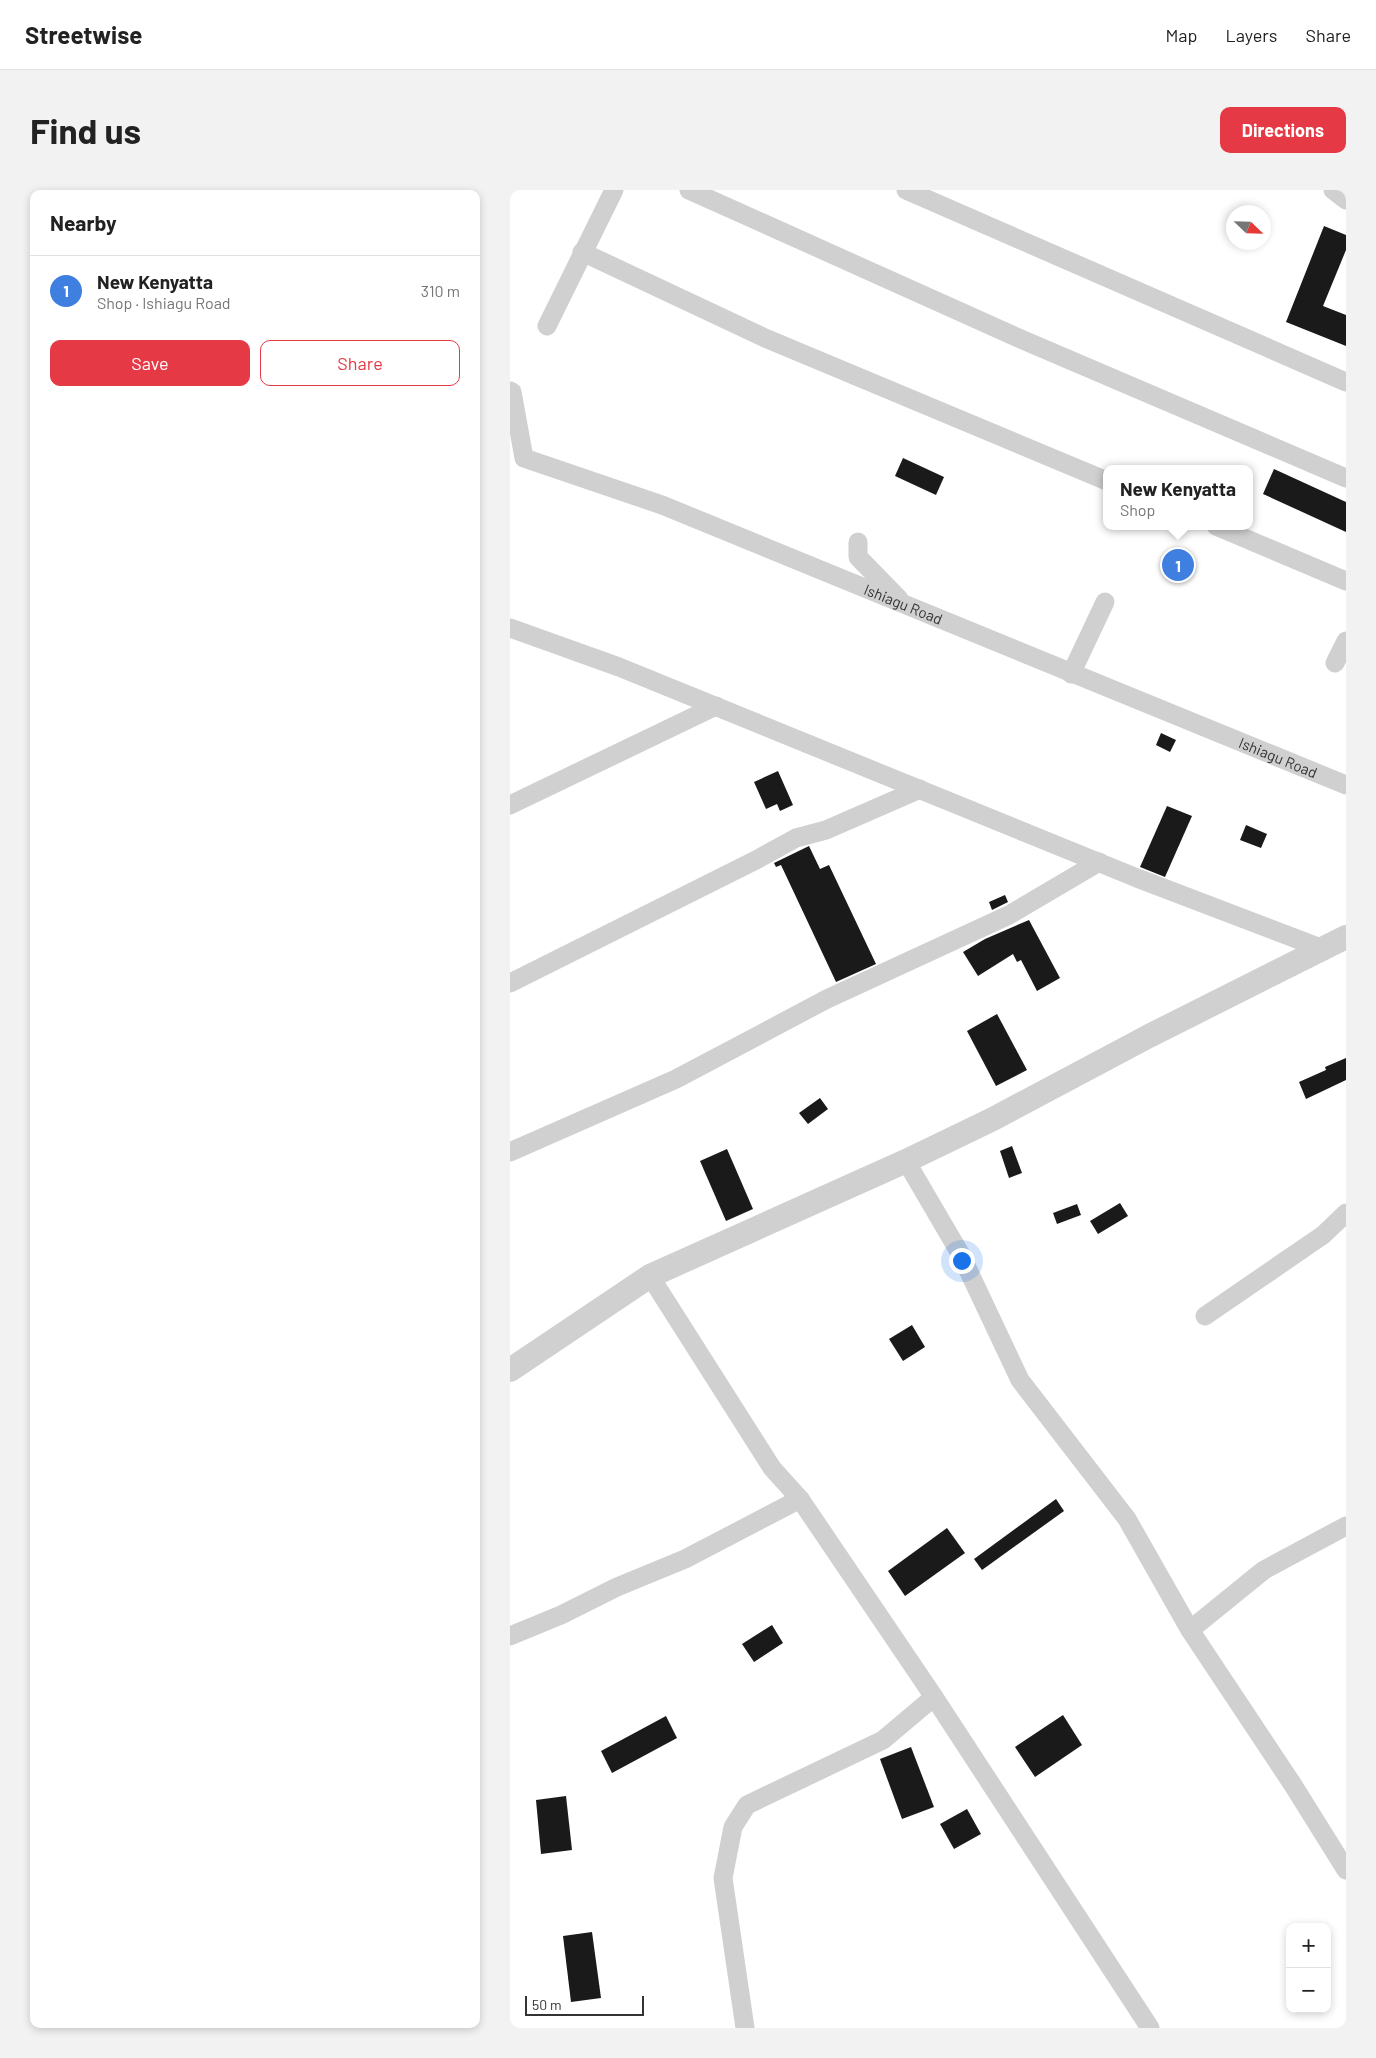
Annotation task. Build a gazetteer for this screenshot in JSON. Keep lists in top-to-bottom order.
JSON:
{
  "streets": {
    "street": ["Ishiagu Road"]
  },
  "scale_bar": "50 m",
  "north": "bottom right",
  "page": {
    "header": "Streetwise",
    "nav": ["Map", "Layers", "Share"],
    "buttons": [
      "Directions",
      ["Save", "Share"]
    ],
    "title": "Find us",
    "heading": "Nearby",
    "list": [
      {
        "mark": "1",
        "name": "New Kenyatta",
        "note": "Shop · Ishiagu Road",
        "value": "310 m"
      }
    ],
    "popup": ["New Kenyatta", "Shop"],
    "pins": "1",
    "map_buttons": ["+", "−"],
    "scale": "50 m"
  }
}
